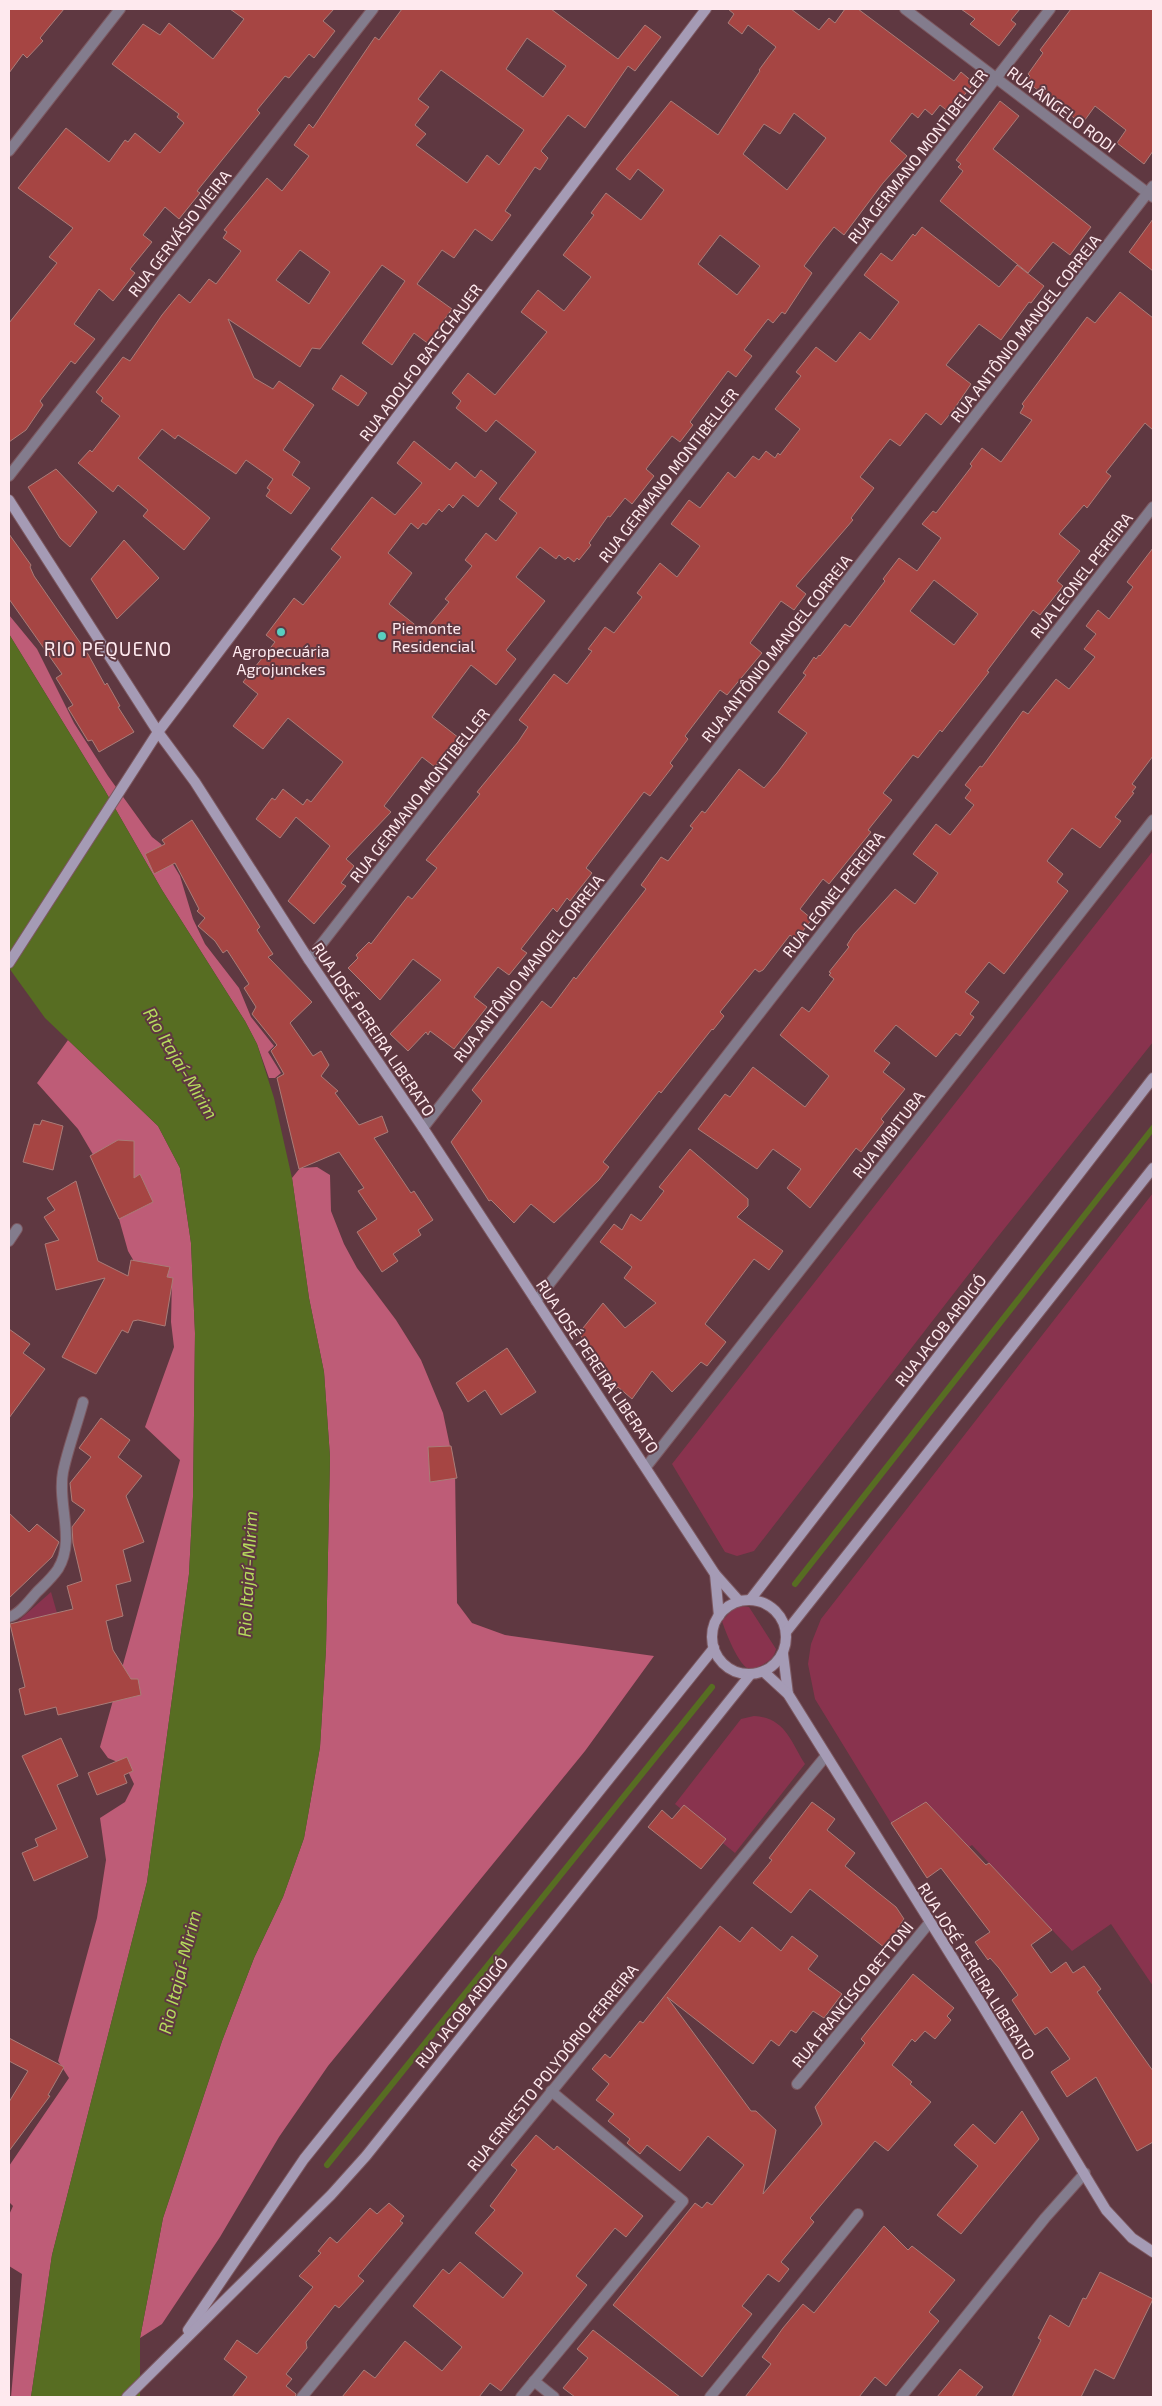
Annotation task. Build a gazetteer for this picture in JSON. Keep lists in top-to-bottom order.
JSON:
{
  "streets": {
    "main road": ["RUA ADOLFO BATSCHAUER", "RUA JOSÉ PEREIRA LIBERATO", "RUA JACOB ARDIGÓ"],
    "street": [
      "RUA ÂNGELO RODI",
      "RUA GERMANO MONTIBELLER",
      "RUA GERVÁSIO VIEIRA",
      "RUA ANTÔNIO MANOEL CORREIA",
      "RUA LEONEL PEREIRA",
      "RUA IMBITUBA",
      "RUA FRANCISCO BETTONI",
      "RUA ERNESTO POLYDÓRIO FERREIRA"
    ]
  },
  "crossings": [
    ["RUA ÂNGELO RODI", "RUA GERMANO MONTIBELLER"],
    ["RUA ÂNGELO RODI", "RUA ANTÔNIO MANOEL CORREIA"],
    ["RUA GERMANO MONTIBELLER", "RUA JOSÉ PEREIRA LIBERATO"],
    ["RUA ANTÔNIO MANOEL CORREIA", "RUA JOSÉ PEREIRA LIBERATO"],
    ["RUA ADOLFO BATSCHAUER", "RUA JOSÉ PEREIRA LIBERATO"],
    ["RUA LEONEL PEREIRA", "RUA JOSÉ PEREIRA LIBERATO"],
    ["RUA JOSÉ PEREIRA LIBERATO", "RUA IMBITUBA"],
    ["RUA JOSÉ PEREIRA LIBERATO", "RUA JACOB ARDIGÓ"],
    ["RUA JOSÉ PEREIRA LIBERATO", "RUA FRANCISCO BETTONI"],
    ["RUA JOSÉ PEREIRA LIBERATO", "RUA ERNESTO POLYDÓRIO FERREIRA"]
  ],
  "districts": ["RIO PEQUENO"],
  "water": ["Rio Itajaí-Mirim"],
  "places": ["Agropecuária Agrojunckes", "Piemonte Residencial"]
}
